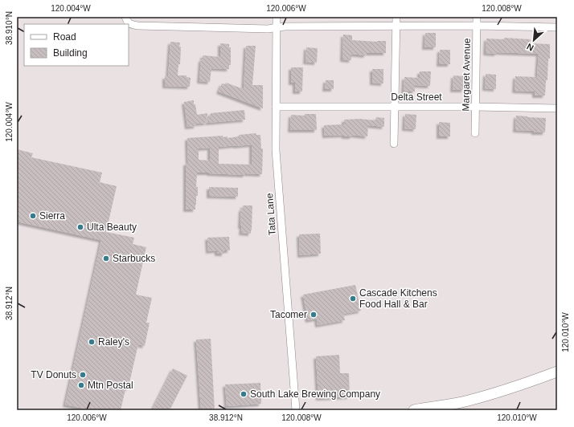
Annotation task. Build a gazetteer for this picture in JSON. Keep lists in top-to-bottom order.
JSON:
{
  "streets": {
    "street": ["Margaret Avenue", "Delta Street", "Tata Lane"]
  },
  "crossings": [
    ["Margaret Avenue", "Delta Street"],
    ["Delta Street", "Tata Lane"]
  ],
  "places": [
    "Sierra",
    "Ulta Beauty",
    "Starbucks",
    "Cascade Kitchens Food Hall & Bar",
    "Tacomer",
    "Raley's",
    "TV Donuts",
    "Mtn Postal",
    "South Lake Brewing Company"
  ],
  "legend": ["Road", "Building"],
  "north": "bottom left",
  "coordinates": [
    "120.004°W",
    "120.006°W",
    "120.008°W",
    "38.910°N",
    "38.912°N",
    "120.010°W"
  ]
}
